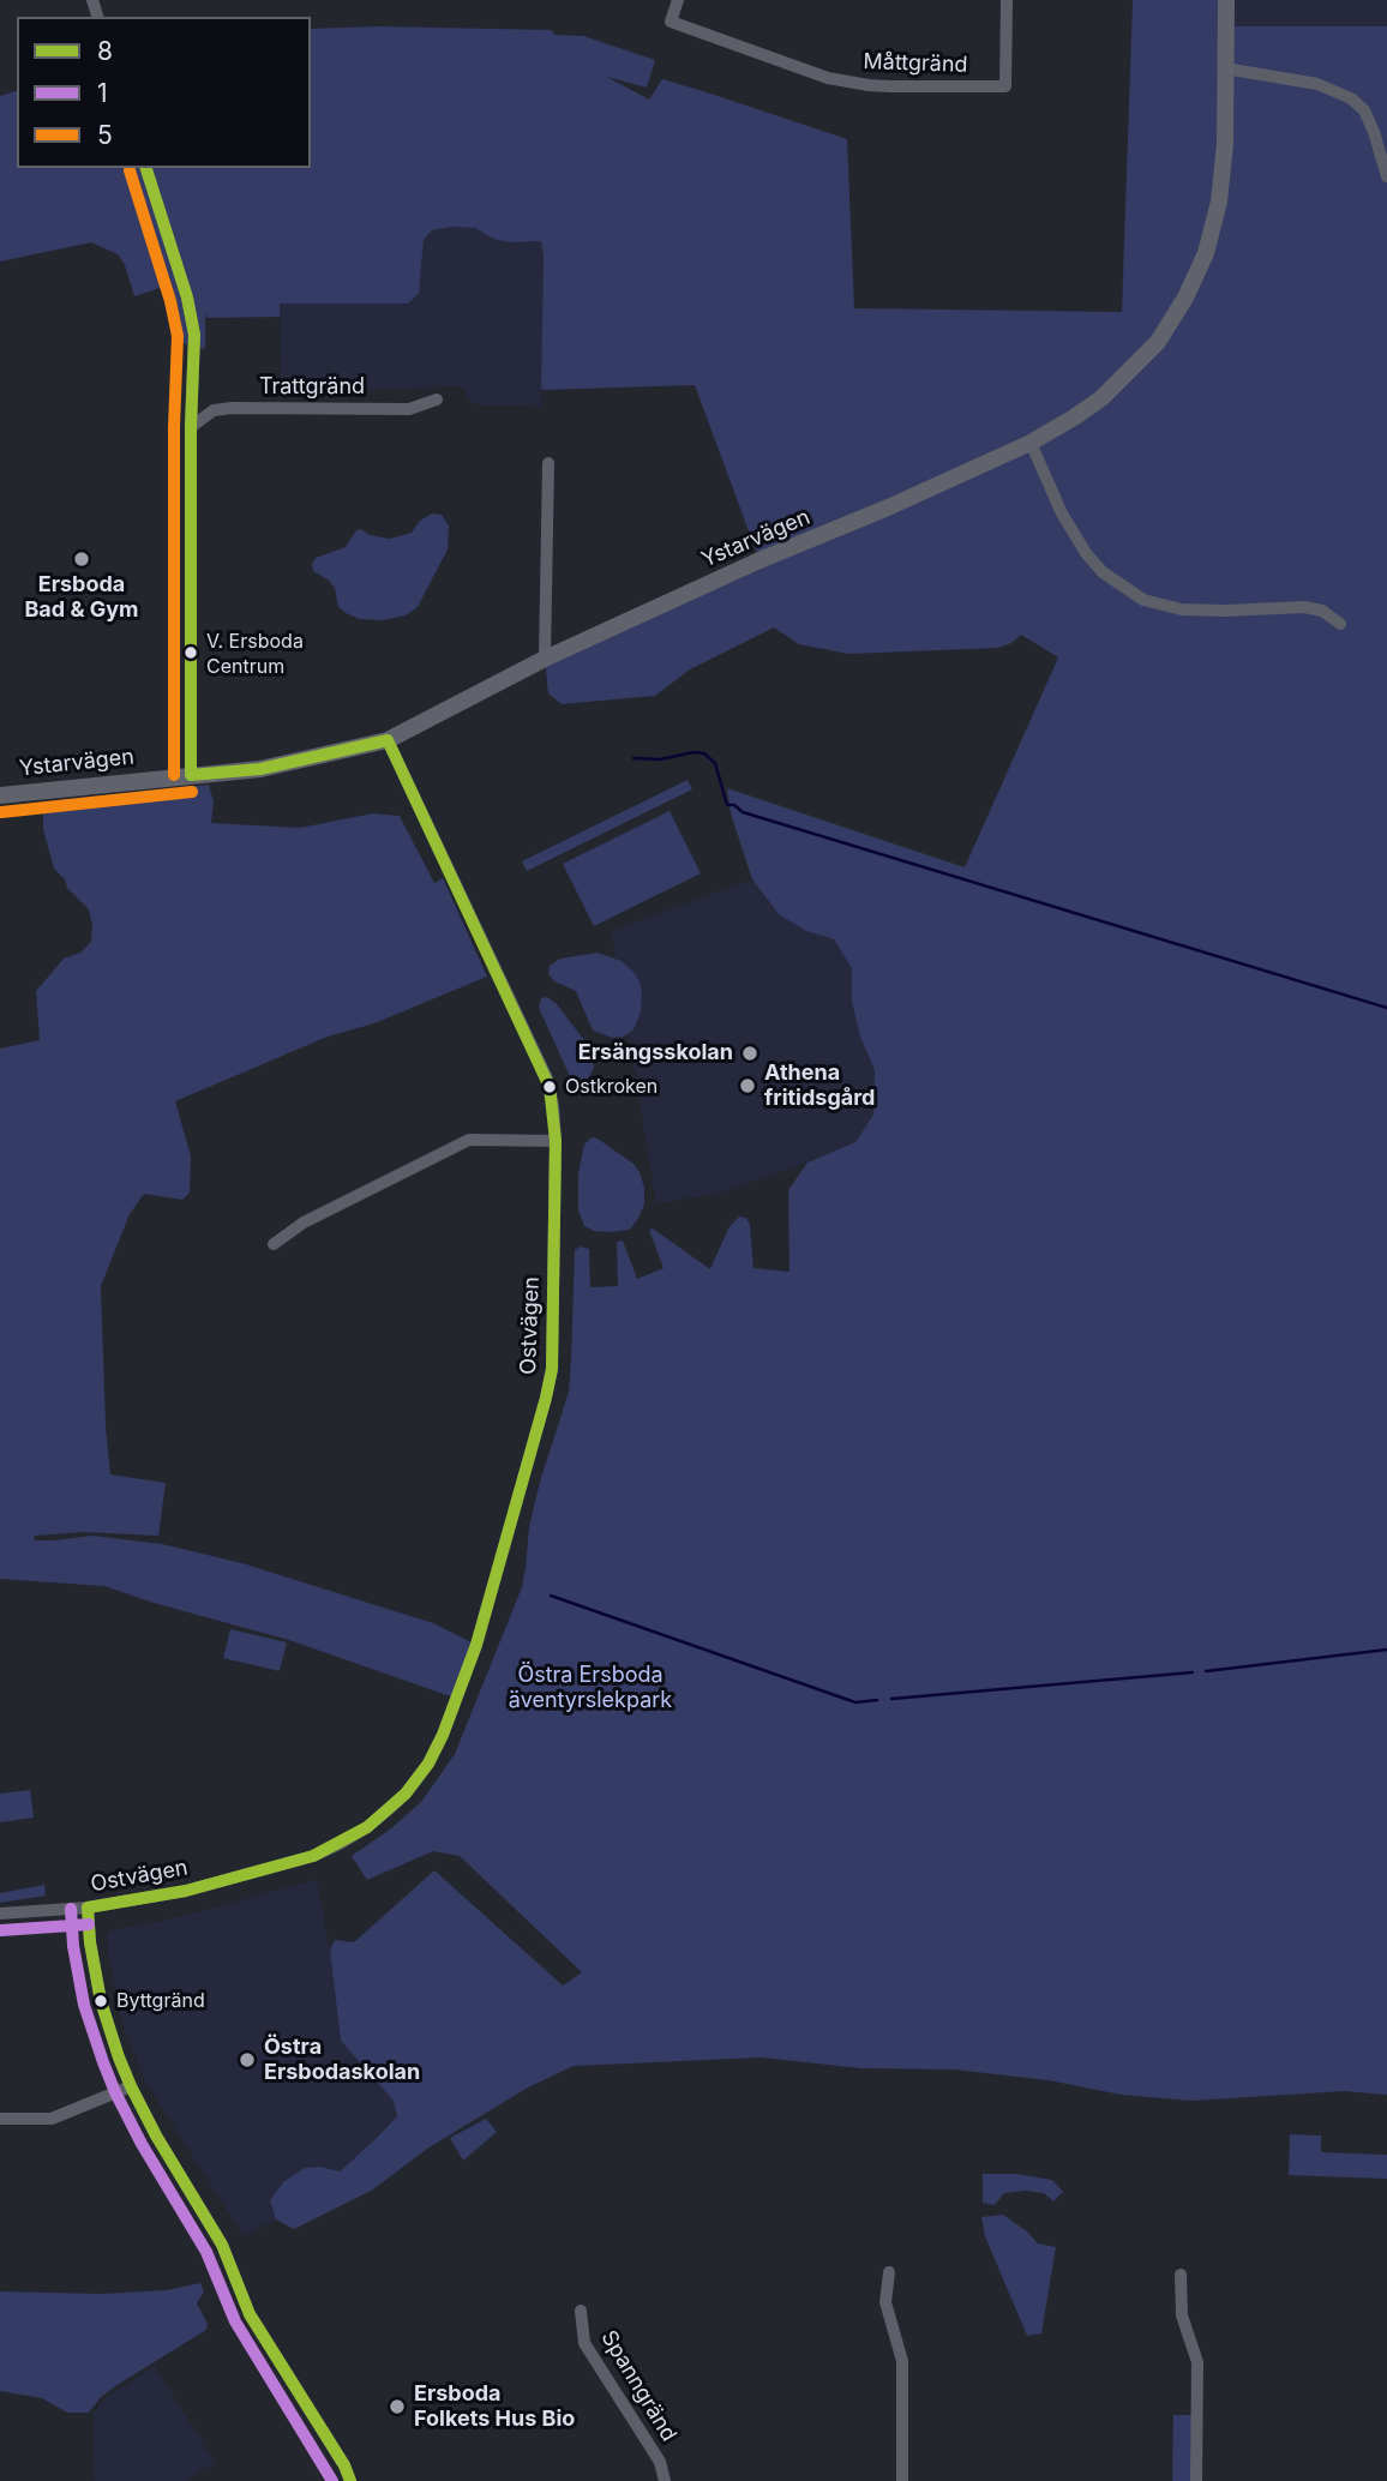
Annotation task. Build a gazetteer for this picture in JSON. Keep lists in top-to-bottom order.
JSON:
{
  "streets": {
    "street": [
      "Måttgränd",
      "Trattgränd",
      "Ystarvägen",
      "Ostvägen",
      "Spanngränd"
    ]
  },
  "crossings": [
    ["Ystarvägen", "Ostvägen"]
  ],
  "parks": ["Östra Ersboda äventyrslekpark"],
  "places": [
    "Ersboda Bad & Gym",
    "V. Ersboda Centrum",
    "Ersängsskolan",
    "Athena fritidsgård",
    "Ostkroken",
    "Byttgränd",
    "Östra Ersbodaskolan",
    "Ersboda Folkets Hus Bio"
  ],
  "lines": ["transit line 8", "transit line 5", "transit line 1"],
  "legend": ["8", "1", "5"]
}
